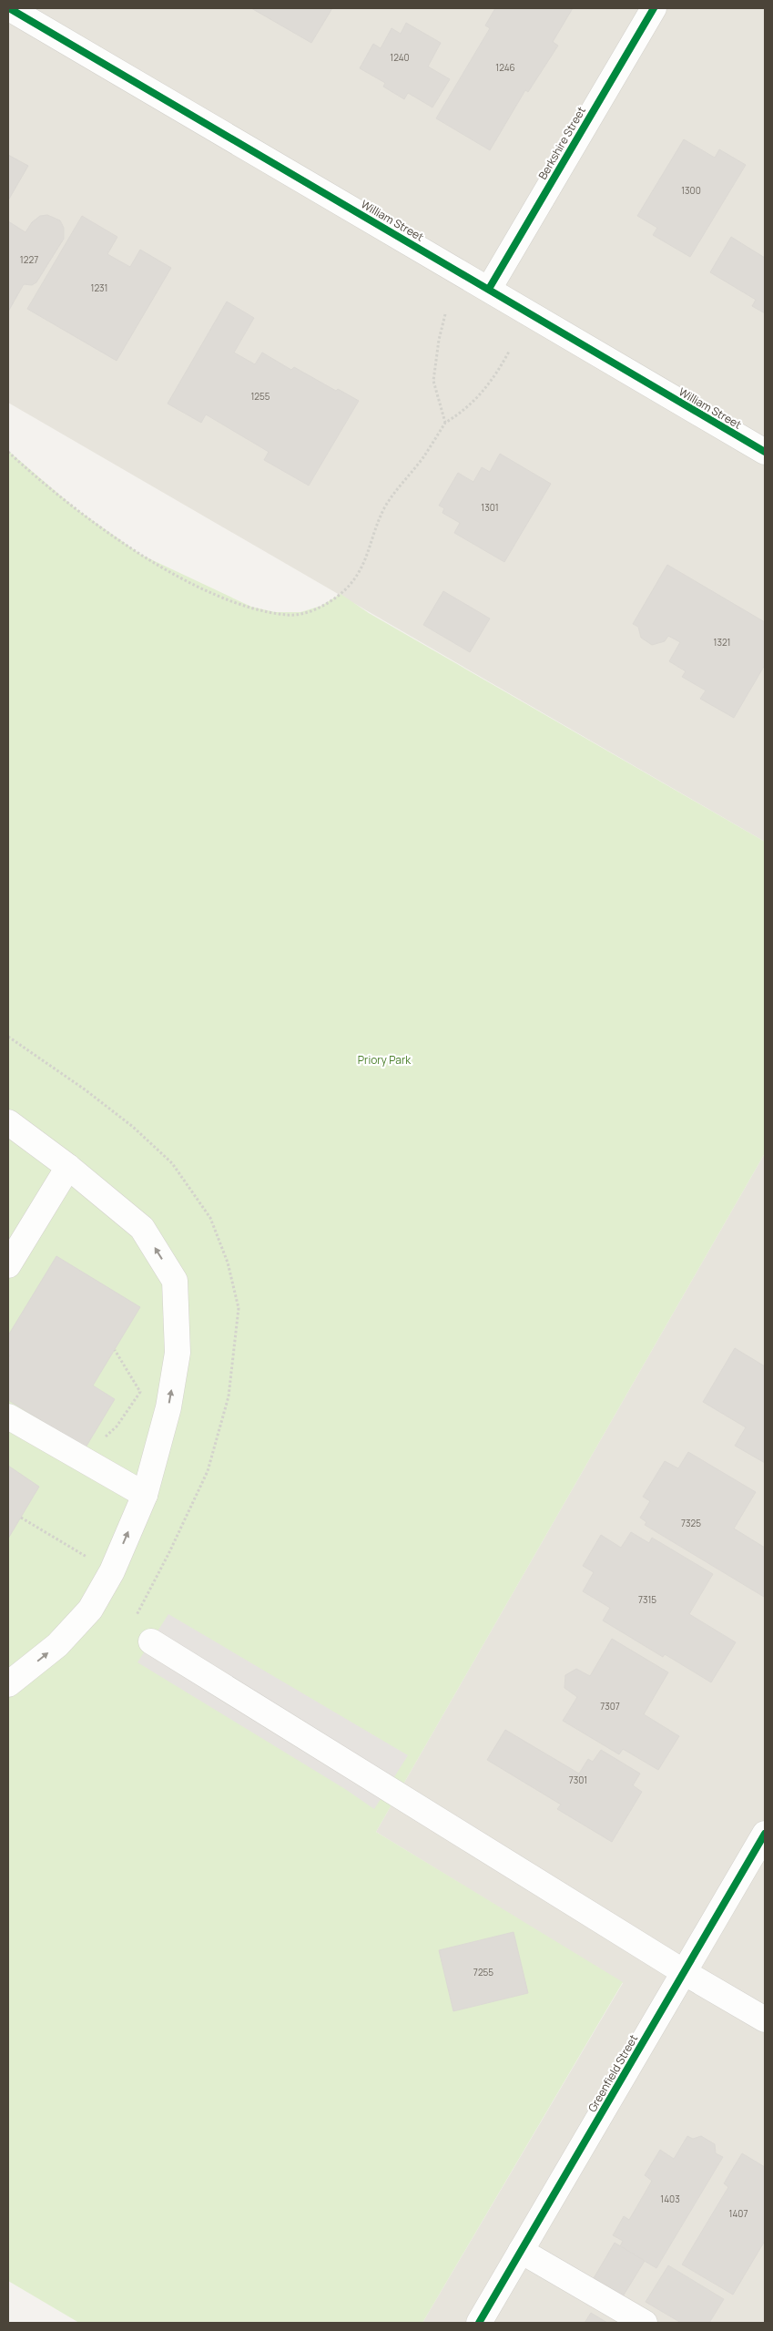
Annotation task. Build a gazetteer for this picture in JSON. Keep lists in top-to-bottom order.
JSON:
{
  "streets": {
    "street": ["Berkshire Street", "William Street", "Greenfield Street"]
  },
  "crossings": [
    ["Berkshire Street", "William Street"]
  ],
  "parks": ["Priory Park"],
  "house_numbers": [
    "1240",
    "1246",
    "1300",
    "1227",
    "1231",
    "1255",
    "1301",
    "1321",
    "7325",
    "7315",
    "7307",
    "7301",
    "7255",
    "1403",
    "1407"
  ]
}
